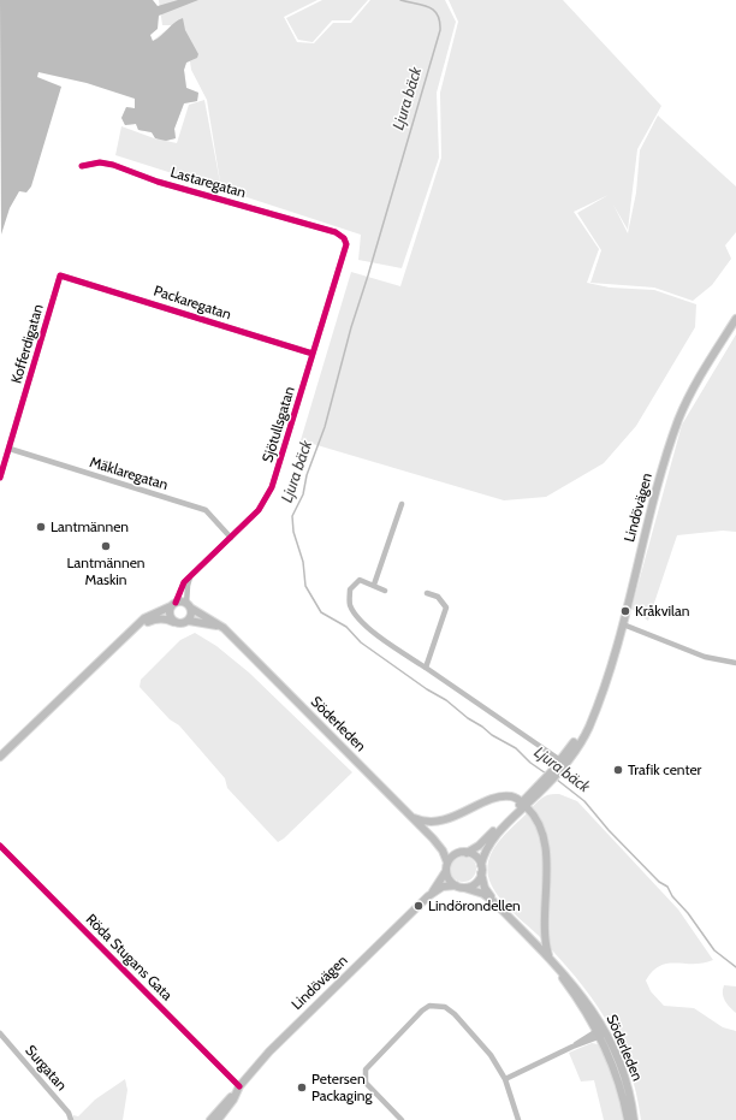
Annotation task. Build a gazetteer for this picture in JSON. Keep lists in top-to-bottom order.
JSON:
{
  "streets": {
    "main road": ["Lindövägen", "Söderleden"],
    "street": [
      "Lastaregatan",
      "Packaregatan",
      "Kofferdigatan",
      "Sjötullsgatan",
      "Mäklaregatan",
      "Röda Stugans Gata",
      "Surgatan"
    ]
  },
  "crossings": [
    ["Lastaregatan", "Sjötullsgatan"],
    ["Packaregatan", "Kofferdigatan"],
    ["Packaregatan", "Sjötullsgatan"],
    ["Kofferdigatan", "Mäklaregatan"],
    ["Sjötullsgatan", "Mäklaregatan"],
    ["Sjötullsgatan", "Söderleden"],
    ["Lindövägen", "Söderleden"],
    ["Lindövägen", "Röda Stugans Gata"]
  ],
  "water": ["Ljura bäck"],
  "places": [
    "Lantmännen",
    "Lantmännen Maskin",
    "Kråkvilan",
    "Trafik center",
    "Lindörondellen",
    "Petersen Packaging"
  ]
}
